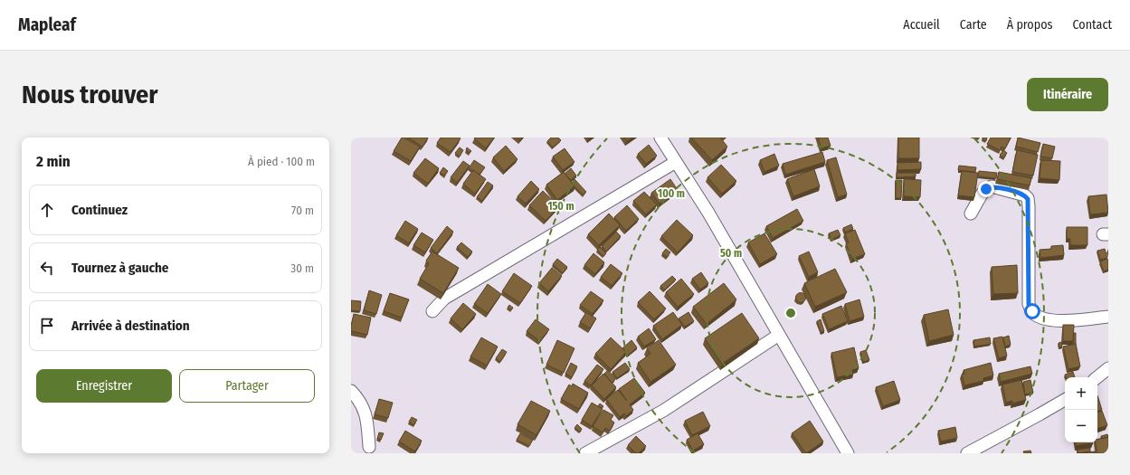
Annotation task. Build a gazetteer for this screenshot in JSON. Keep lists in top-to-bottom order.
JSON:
{
  "page": {
    "header": "Mapleaf",
    "nav": [
      "Accueil",
      "Carte",
      "À propos",
      "Contact"
    ],
    "buttons": [
      "Itinéraire",
      ["Enregistrer", "Partager"]
    ],
    "title": "Nous trouver",
    "heading": ["2 min", "À pied · 100 m"],
    "list": [
      ["Continuez", "70 m"],
      ["Tournez à gauche", "30 m"],
      "Arrivée à destination"
    ],
    "map_buttons": ["+", "−"]
  },
  "rings": ["100 m", "150 m", "50 m"]
}
